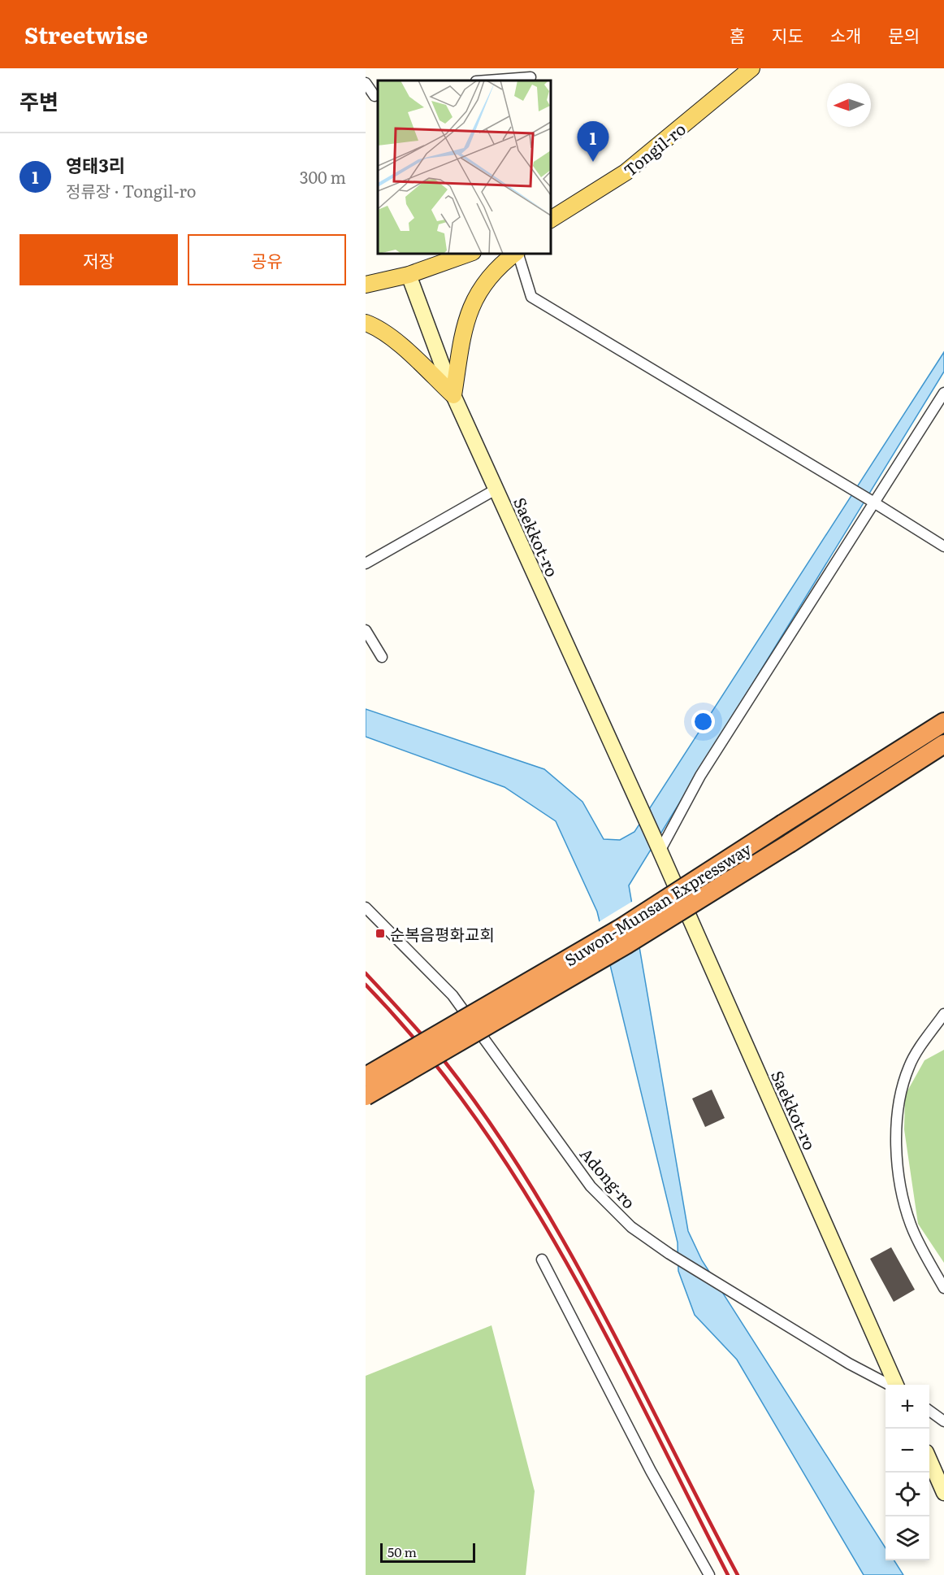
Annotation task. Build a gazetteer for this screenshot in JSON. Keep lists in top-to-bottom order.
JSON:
{
  "streets": {
    "highway": ["Suwon-Munsan Expressway"],
    "main road": ["Tongil-ro"],
    "street": ["Saekkot-ro", "Adong-ro"]
  },
  "places": {
    "transit": ["순복음평화교회"]
  },
  "scale_bar": "50 m",
  "north": "left",
  "page": {
    "header": "Streetwise",
    "nav": [
      "홈",
      "지도",
      "소개",
      "문의"
    ],
    "heading": "주변",
    "pins": "1",
    "list": [
      {
        "mark": "1",
        "name": "영태3리",
        "note": "정류장 · Tongil-ro",
        "value": "300 m"
      }
    ],
    "buttons": ["저장", "공유"],
    "map_buttons": ["+", "−"],
    "scale": "50 m"
  }
}
